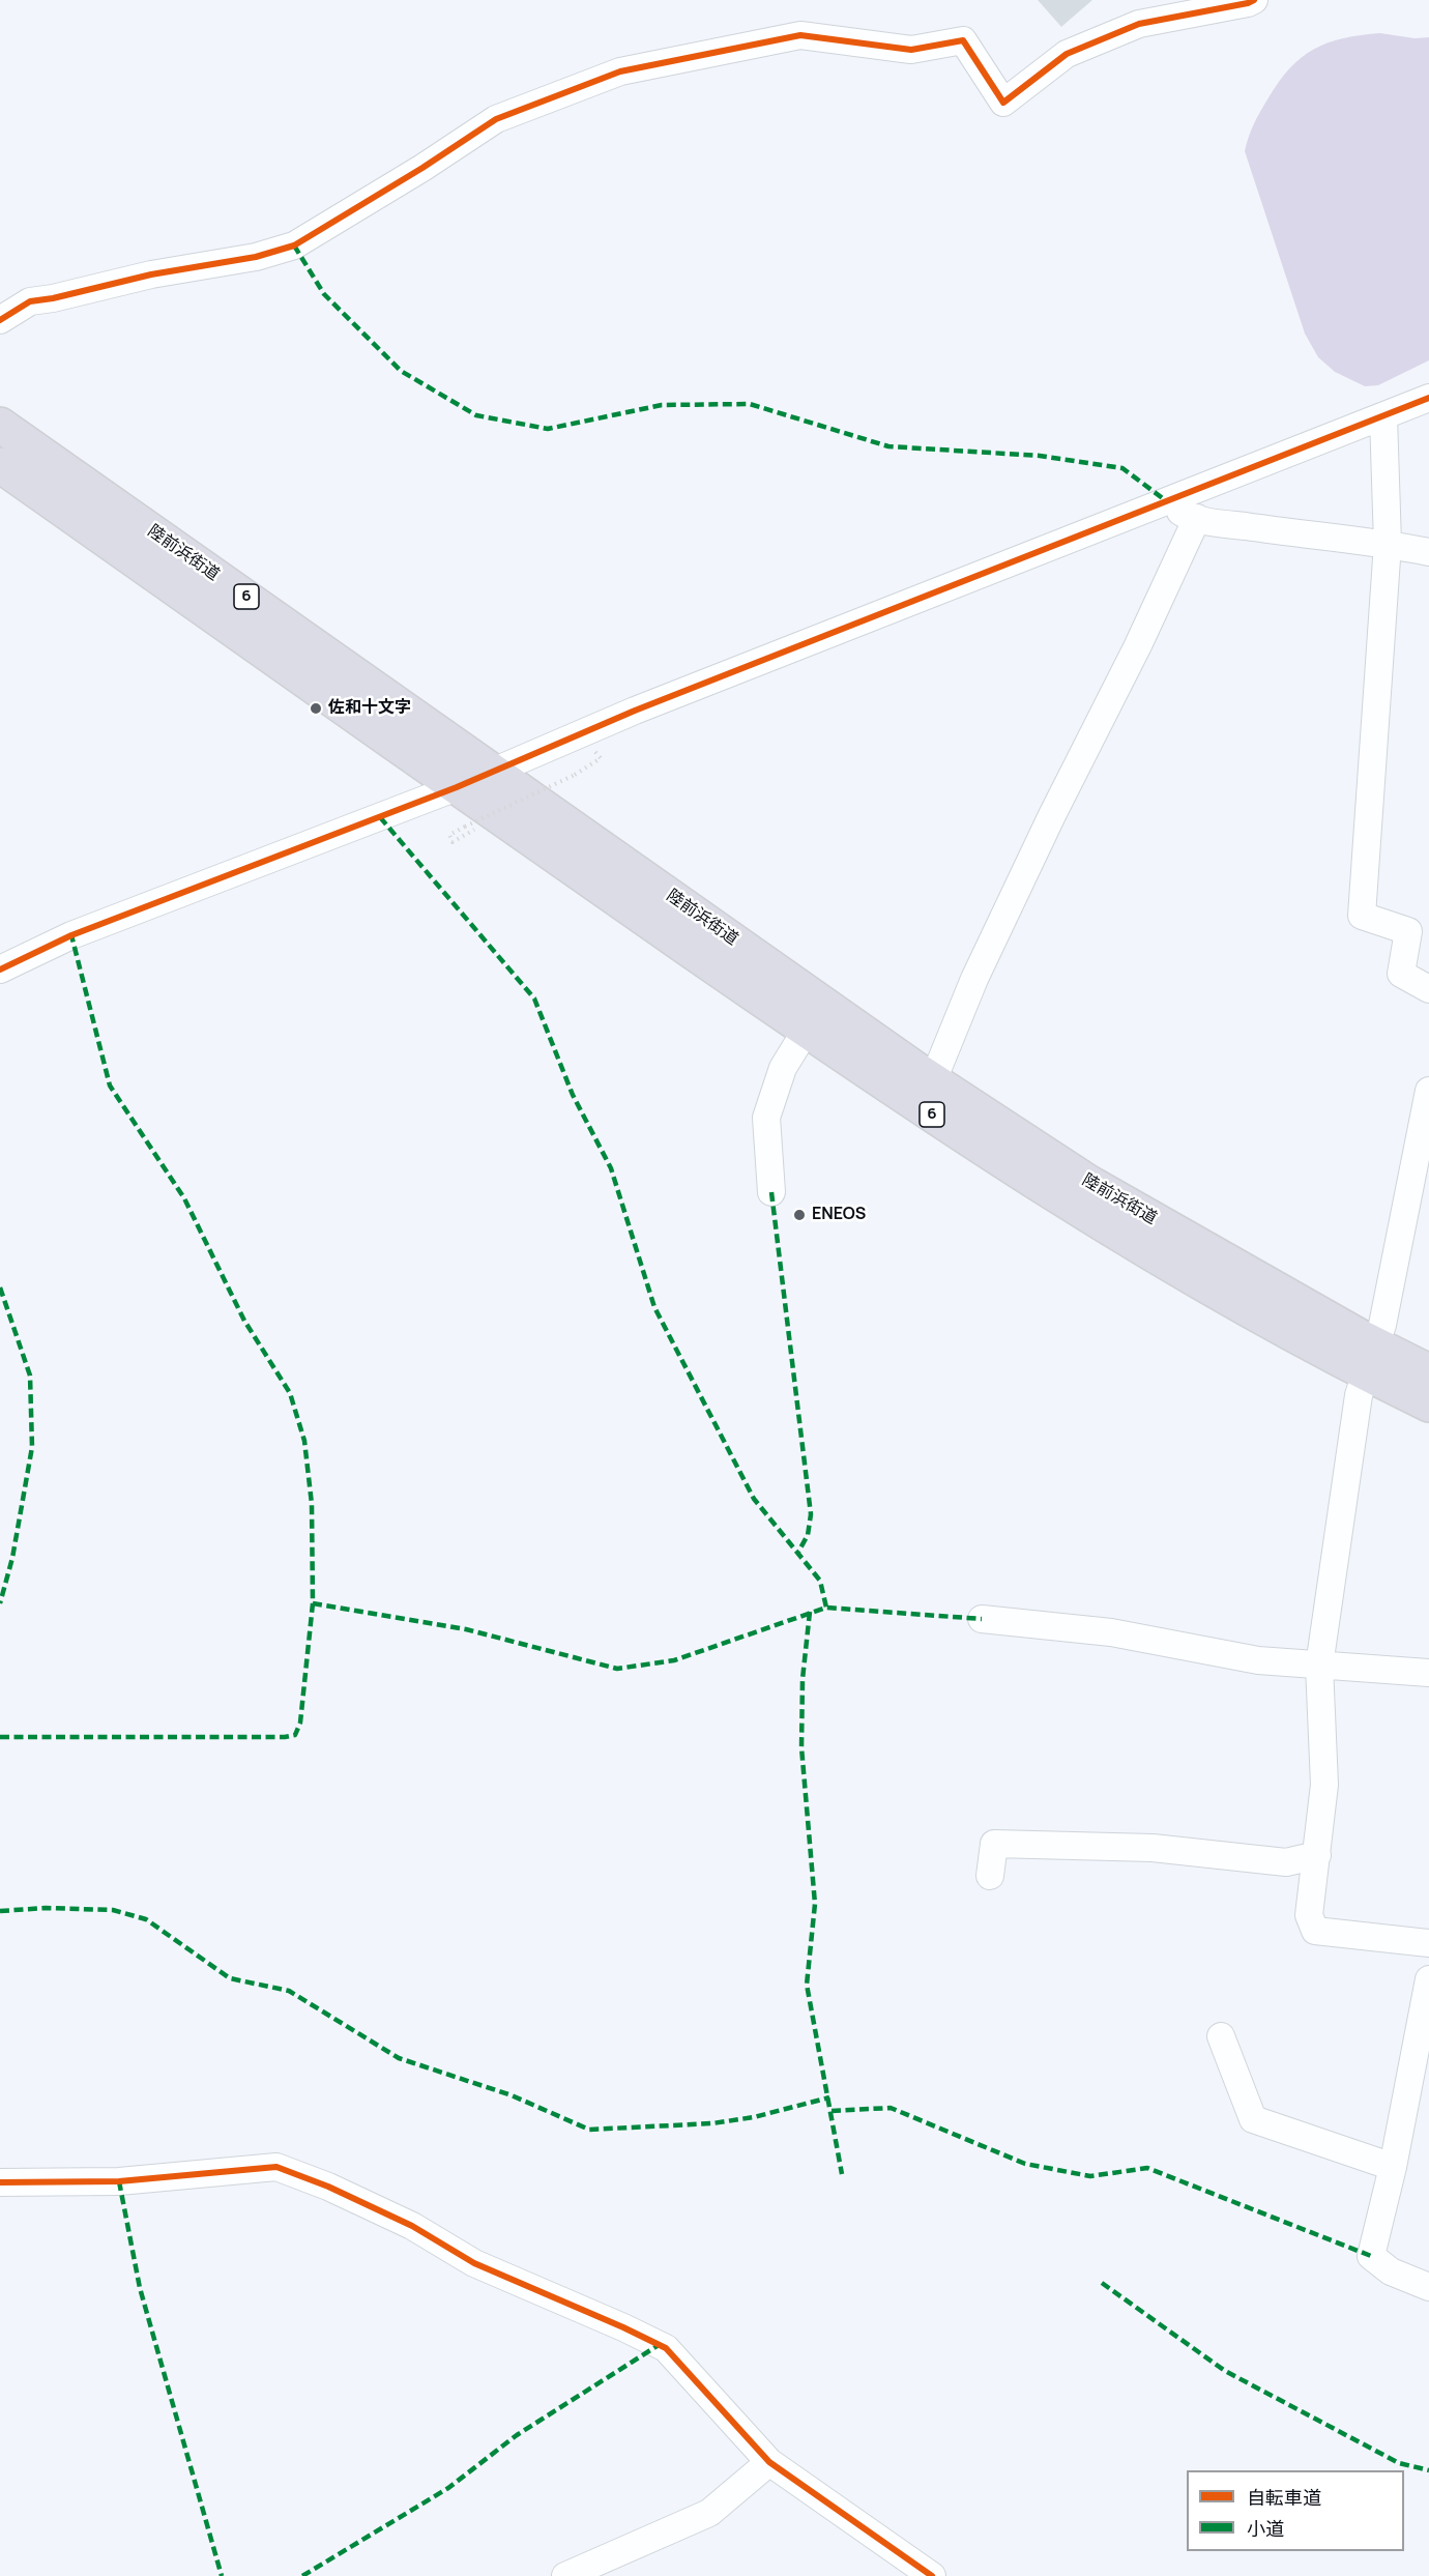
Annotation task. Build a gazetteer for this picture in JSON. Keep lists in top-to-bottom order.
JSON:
{
  "streets": {
    "highway": ["陸前浜街道", "6"]
  },
  "places": ["佐和十文字", "ENEOS"],
  "legend": ["自転車道", "小道"]
}
